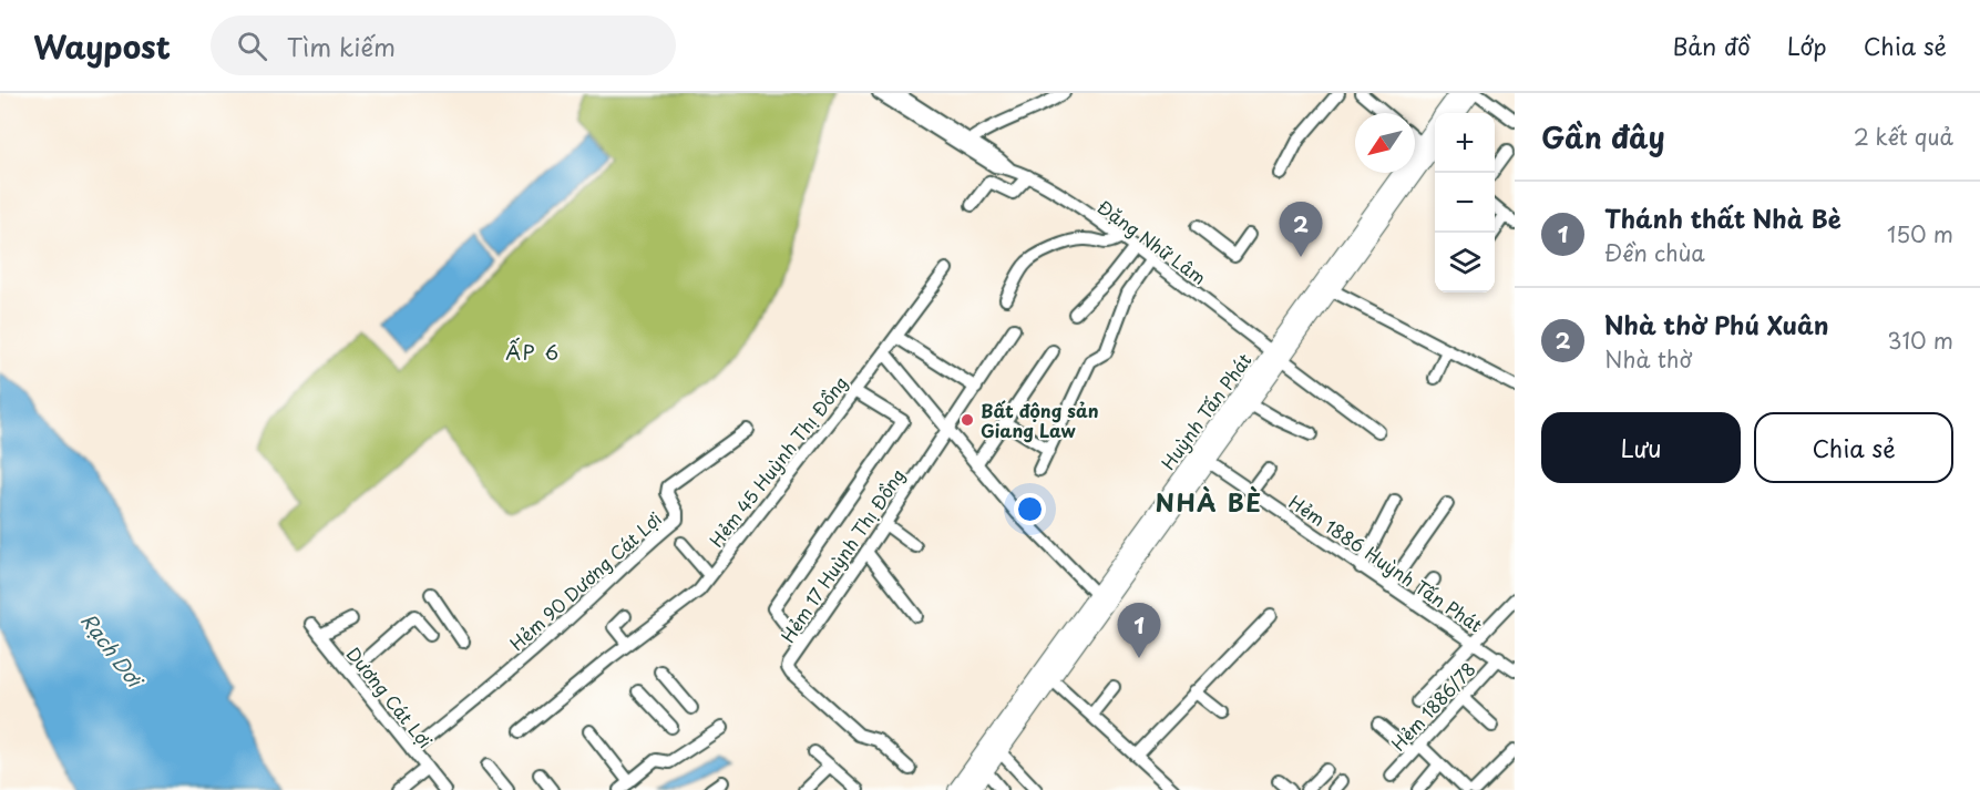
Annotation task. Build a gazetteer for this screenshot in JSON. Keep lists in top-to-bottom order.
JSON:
{
  "streets": {
    "main road": ["Huỳnh Tấn Phát"],
    "street": [
      "Đặng Nhữ Lâm",
      "Hẻm 45 Huỳnh Thị Đồng",
      "Hẻm 17 Huỳnh Thị Đồng",
      "Hẻm 1886 Huỳnh Tấn Phát",
      "Hẻm 90 Dương Cát Lợi",
      "Dương Cát Lợi",
      "Hẻm 1886/78"
    ]
  },
  "crossings": [
    ["Đặng Nhữ Lâm", "Huỳnh Tấn Phát"],
    ["Huỳnh Tấn Phát", "Hẻm 1886 Huỳnh Tấn Phát"],
    ["Hẻm 1886 Huỳnh Tấn Phát", "Hẻm 1886/78"],
    ["Hẻm 90 Dương Cát Lợi", "Dương Cát Lợi"]
  ],
  "districts": ["ẤP 6", "NHÀ BÈ"],
  "water": ["Rạch Dơi"],
  "places": ["Bất động sản Giang Law"],
  "north": "bottom left",
  "page": {
    "header": "Waypost",
    "search": "Tìm kiếm",
    "nav": ["Bản đồ", "Lớp", "Chia sẻ"],
    "heading": ["Gần đây", "2 kết quả"],
    "map_buttons": ["+", "−"],
    "list": [
      {
        "mark": "1",
        "name": "Thánh thất Nhà Bè",
        "note": "Đền chùa",
        "value": "150 m"
      },
      {
        "mark": "2",
        "name": "Nhà thờ Phú Xuân",
        "note": "Nhà thờ",
        "value": "310 m"
      }
    ],
    "pins": ["2", "1"],
    "buttons": ["Lưu", "Chia sẻ"]
  }
}
